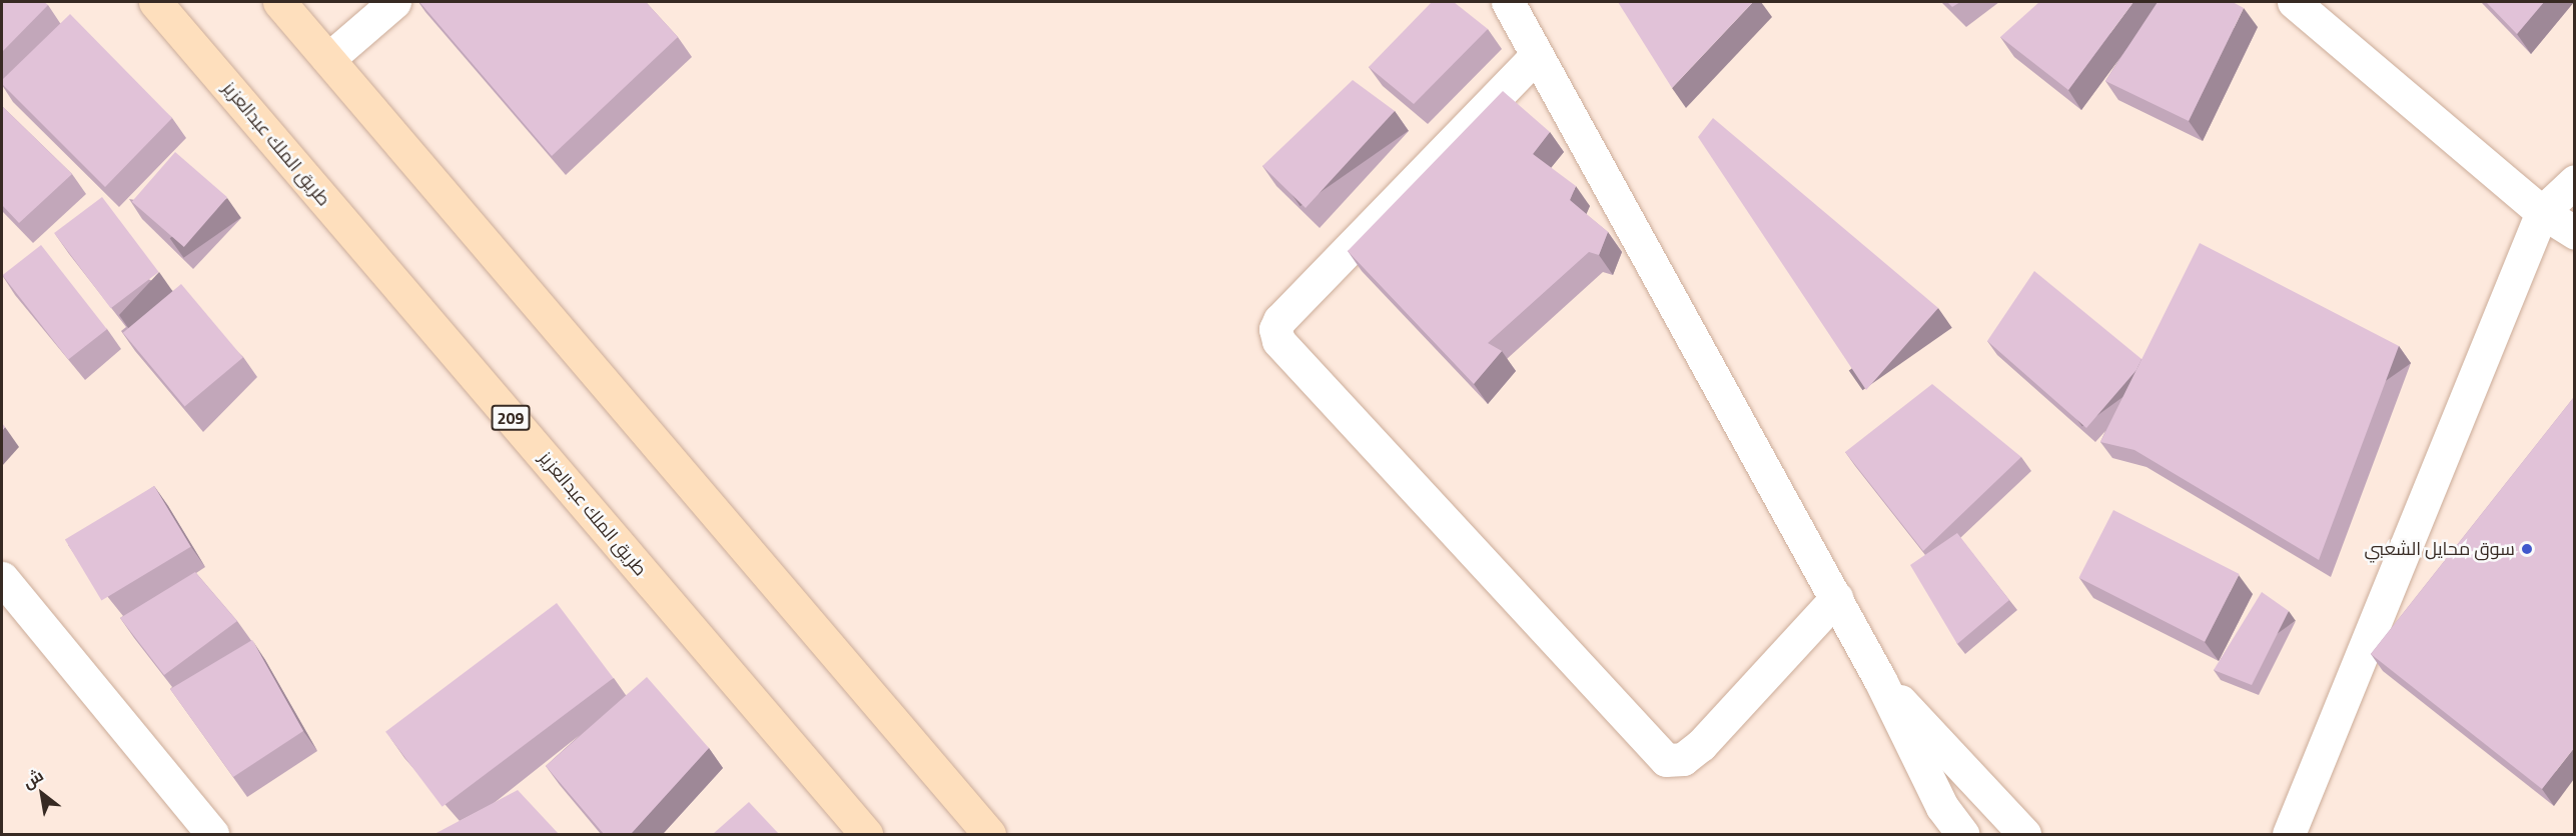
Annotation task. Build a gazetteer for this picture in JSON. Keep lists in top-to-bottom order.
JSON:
{
  "streets": {
    "main road": ["طريق الملك عبدالعزيز", "209"]
  },
  "places": ["سوق محايل الشعبي"],
  "north": "top left"
}
